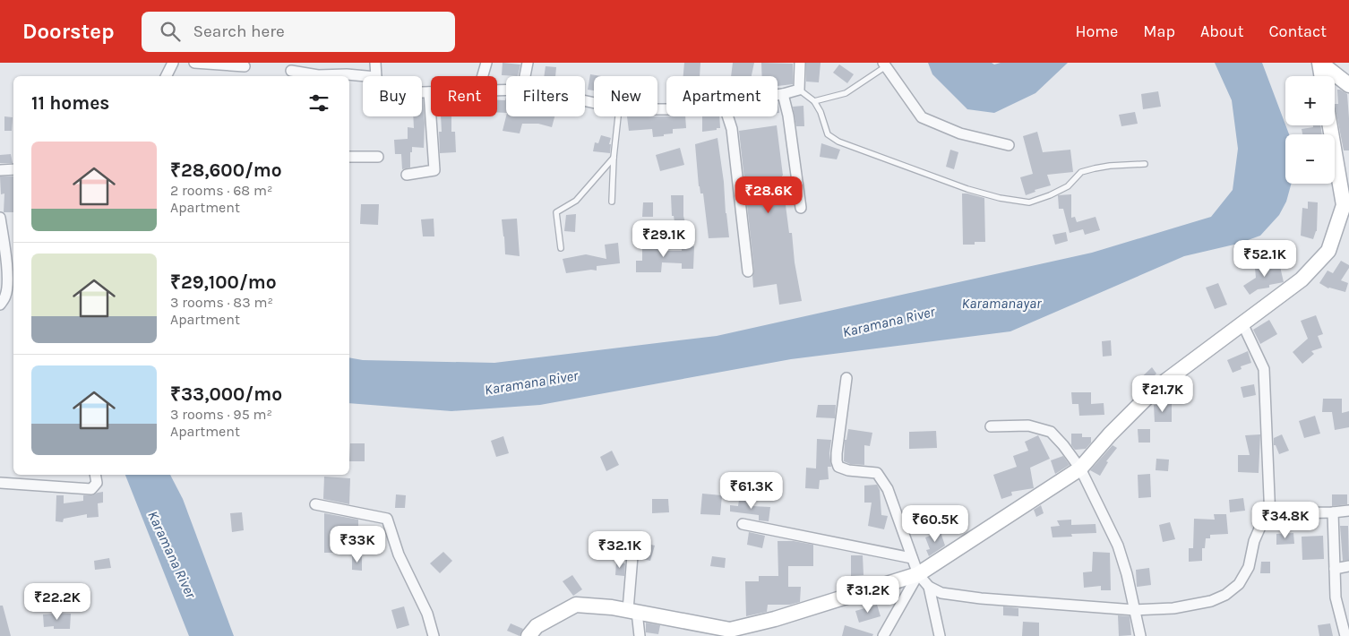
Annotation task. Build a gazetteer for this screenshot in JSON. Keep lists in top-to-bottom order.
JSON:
{
  "water": ["Karamanayar", "Karamana River"],
  "page": {
    "header": "Doorstep",
    "search": "Search here",
    "nav": [
      "Home",
      "Map",
      "About",
      "Contact"
    ],
    "map_buttons": ["+", "−"],
    "chip": [
      "Buy",
      "Rent",
      "Filters",
      "New",
      "Apartment"
    ],
    "heading": "11 homes",
    "list": [
      {
        "name": "₹28,600/mo",
        "note": "2 rooms · 68 m² · Apartment"
      },
      {
        "name": "₹29,100/mo",
        "note": "3 rooms · 83 m² · Apartment"
      },
      {
        "name": "₹33,000/mo",
        "note": "3 rooms · 95 m² · Apartment"
      }
    ],
    "price": [
      "₹28.6K",
      "₹29.1K",
      "₹52.1K",
      "₹21.7K",
      "₹61.3K",
      "₹34.8K",
      "₹60.5K",
      "₹33K",
      "₹32.1K",
      "₹31.2K",
      "₹22.2K"
    ]
  }
}
